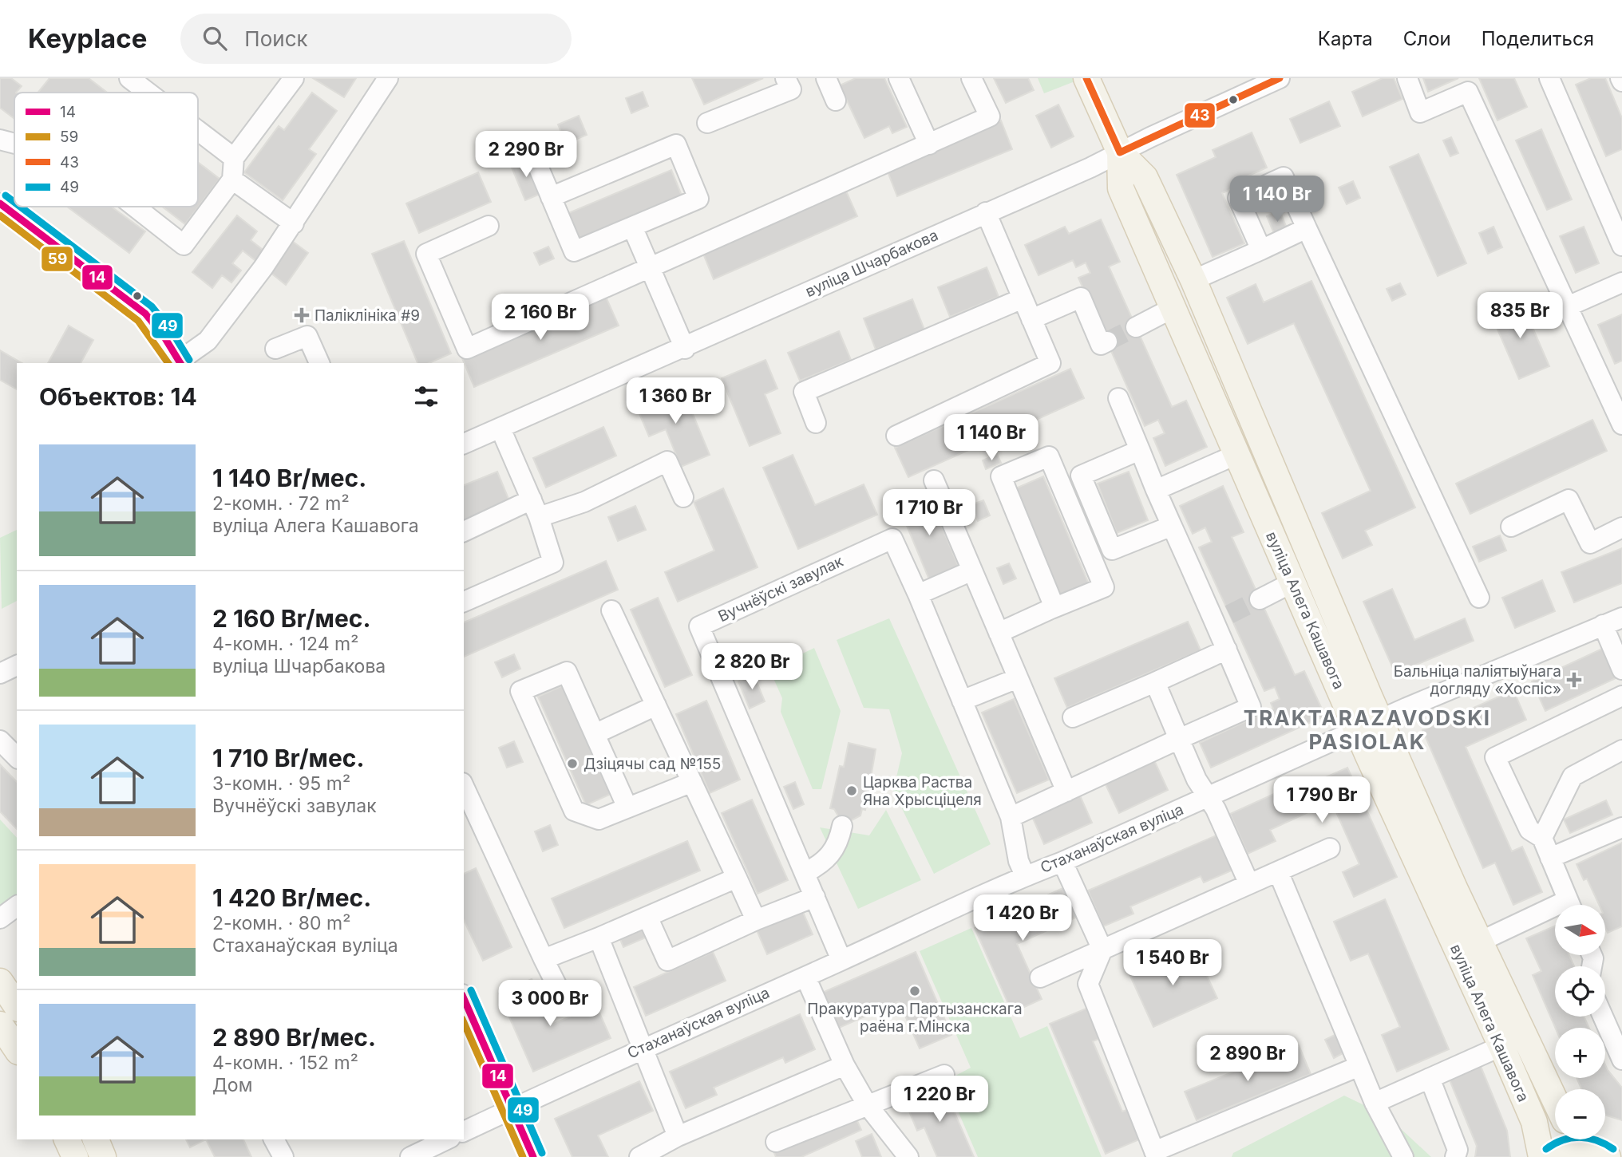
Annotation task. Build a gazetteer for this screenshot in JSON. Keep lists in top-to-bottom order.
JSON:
{
  "streets": {
    "main road": ["вуліца Алега Кашавога"],
    "street": ["вуліца Шчарбакова", "Вучнёўскі завулак", "Стаханаўская вуліца"]
  },
  "crossings": [
    ["вуліца Шчарбакова", "вуліца Алега Кашавога"],
    ["Вучнёўскі завулак", "Стаханаўская вуліца"],
    ["вуліца Алега Кашавога", "Стаханаўская вуліца"]
  ],
  "districts": ["TRAKTARAZAVODSKI PASIOLAK"],
  "places": {
    "health": ["Паліклініка #9", "Бальніца паліятыўнага догляду «Хоспіс»"],
    "other": ["Дзіцячы сад №155", "Царква Раства Яна Хрысціцеля", "Пракуратура Партызанскага раёна г.Мінска"]
  },
  "lines": [
    "transit line 43",
    "transit line 49",
    "transit line 14",
    "transit line 59"
  ],
  "legend": [
    "14",
    "59",
    "43",
    "49"
  ],
  "north": "right",
  "page": {
    "header": "Keyplace",
    "search": "Поиск",
    "nav": ["Карта", "Слои", "Поделиться"],
    "price": [
      "2 290 Br",
      "1 140 Br",
      "835 Br",
      "2 160 Br",
      "1 360 Br",
      "1 140 Br",
      "1 710 Br",
      "2 820 Br",
      "1 790 Br",
      "1 420 Br",
      "1 540 Br",
      "3 000 Br",
      "2 890 Br",
      "1 220 Br"
    ],
    "heading": "Объектов: 14",
    "list": [
      {
        "name": "1 140 Br/мес.",
        "note": "2-комн. · 72 m² · вуліца Алега Кашавога"
      },
      {
        "name": "2 160 Br/мес.",
        "note": "4-комн. · 124 m² · вуліца Шчарбакова"
      },
      {
        "name": "1 710 Br/мес.",
        "note": "3-комн. · 95 m² · Вучнёўскі завулак"
      },
      {
        "name": "1 420 Br/мес.",
        "note": "2-комн. · 80 m² · Стаханаўская вуліца"
      },
      {
        "name": "2 890 Br/мес.",
        "note": "4-комн. · 152 m² · Дом"
      }
    ],
    "map_buttons": ["+", "−"]
  }
}
